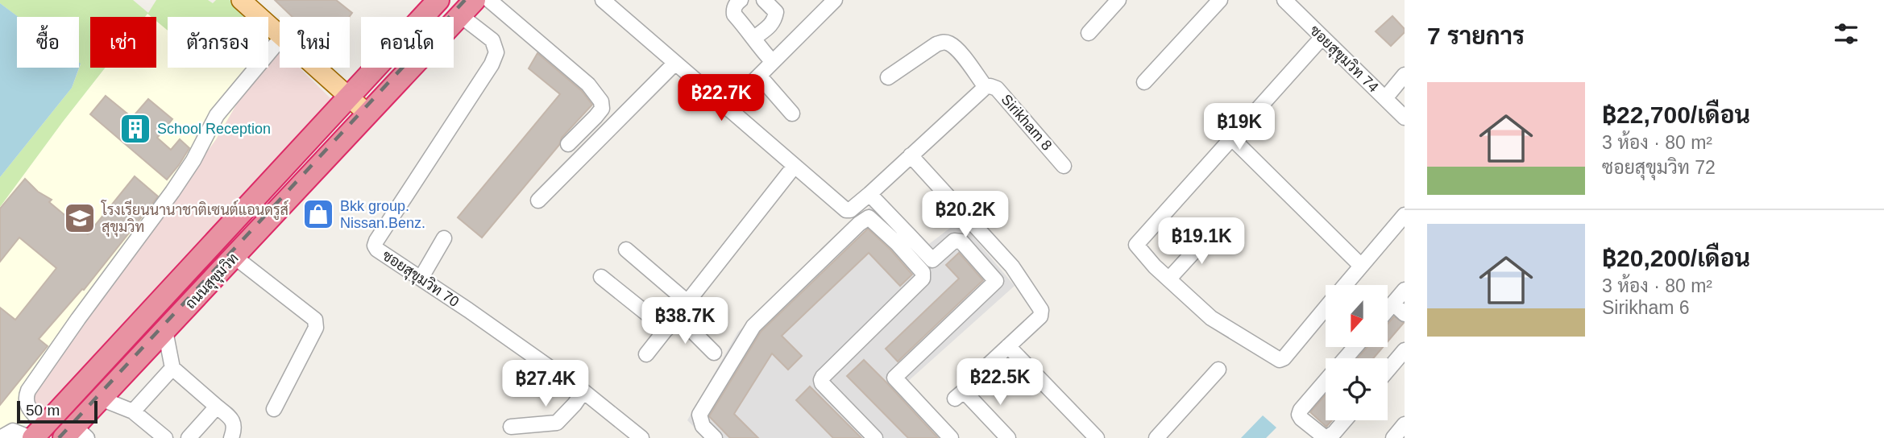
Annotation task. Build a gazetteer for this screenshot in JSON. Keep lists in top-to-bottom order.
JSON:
{
  "streets": {
    "highway": ["ถนนสุขุมวิท"],
    "street": ["ซอยสุขุมวิท 74", "Sirikham 8", "ซอยสุขุมวิท 70"]
  },
  "crossings": [
    ["ซอยสุขุมวิท 70", "ถนนสุขุมวิท"]
  ],
  "places": {
    "building": ["School Reception"],
    "shop": ["Bkk group. Nissan.Benz."],
    "school or university": ["โรงเรียนนานาชาติเซนต์แอนดรูส์ สุขุมวิท"]
  },
  "scale_bar": "50 m",
  "north": "bottom",
  "page": {
    "heading": "7 รายการ",
    "chip": [
      "ซื้อ",
      "เช่า",
      "ตัวกรอง",
      "ใหม่",
      "คอนโด"
    ],
    "list": [
      {
        "name": "฿22,700/เดือน",
        "note": "3 ห้อง · 80 m² · ซอยสุขุมวิท 72"
      },
      {
        "name": "฿20,200/เดือน",
        "note": "3 ห้อง · 80 m² · Sirikham 6"
      }
    ],
    "price": [
      "฿22.7K",
      "฿19K",
      "฿20.2K",
      "฿19.1K",
      "฿38.7K",
      "฿22.5K",
      "฿27.4K"
    ],
    "scale": "50 m"
  }
}
